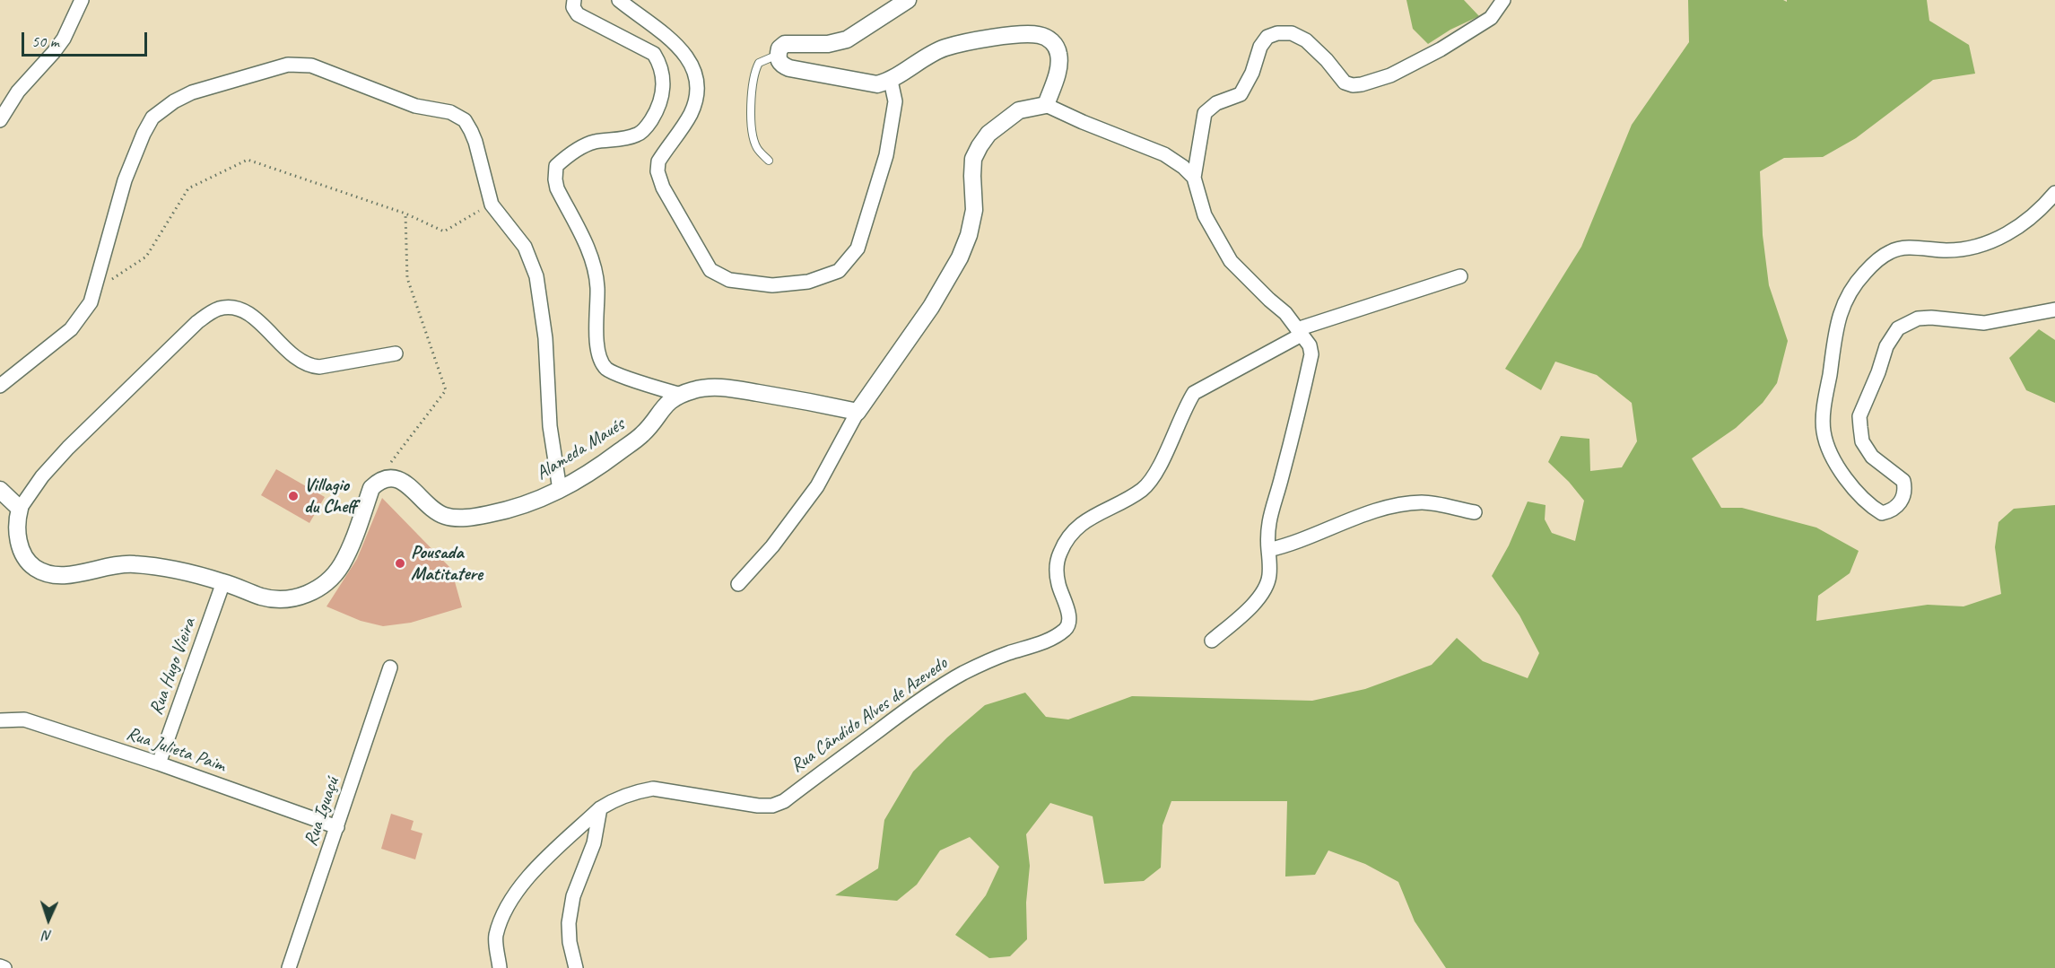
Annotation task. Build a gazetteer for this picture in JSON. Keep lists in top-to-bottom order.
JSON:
{
  "streets": {
    "street": [
      "Alameda Maués",
      "Rua Hugo Vieira",
      "Rua Cândido Alves de Azevedo",
      "Rua Julieta Paim",
      "Rua Iguaçú"
    ]
  },
  "crossings": [
    ["Alameda Maués", "Rua Hugo Vieira"],
    ["Rua Hugo Vieira", "Rua Julieta Paim"],
    ["Rua Julieta Paim", "Rua Iguaçú"]
  ],
  "places": ["Villagio du Cheff", "Pousada Matitatere"],
  "scale_bar": "50 m",
  "north": "bottom"
}
